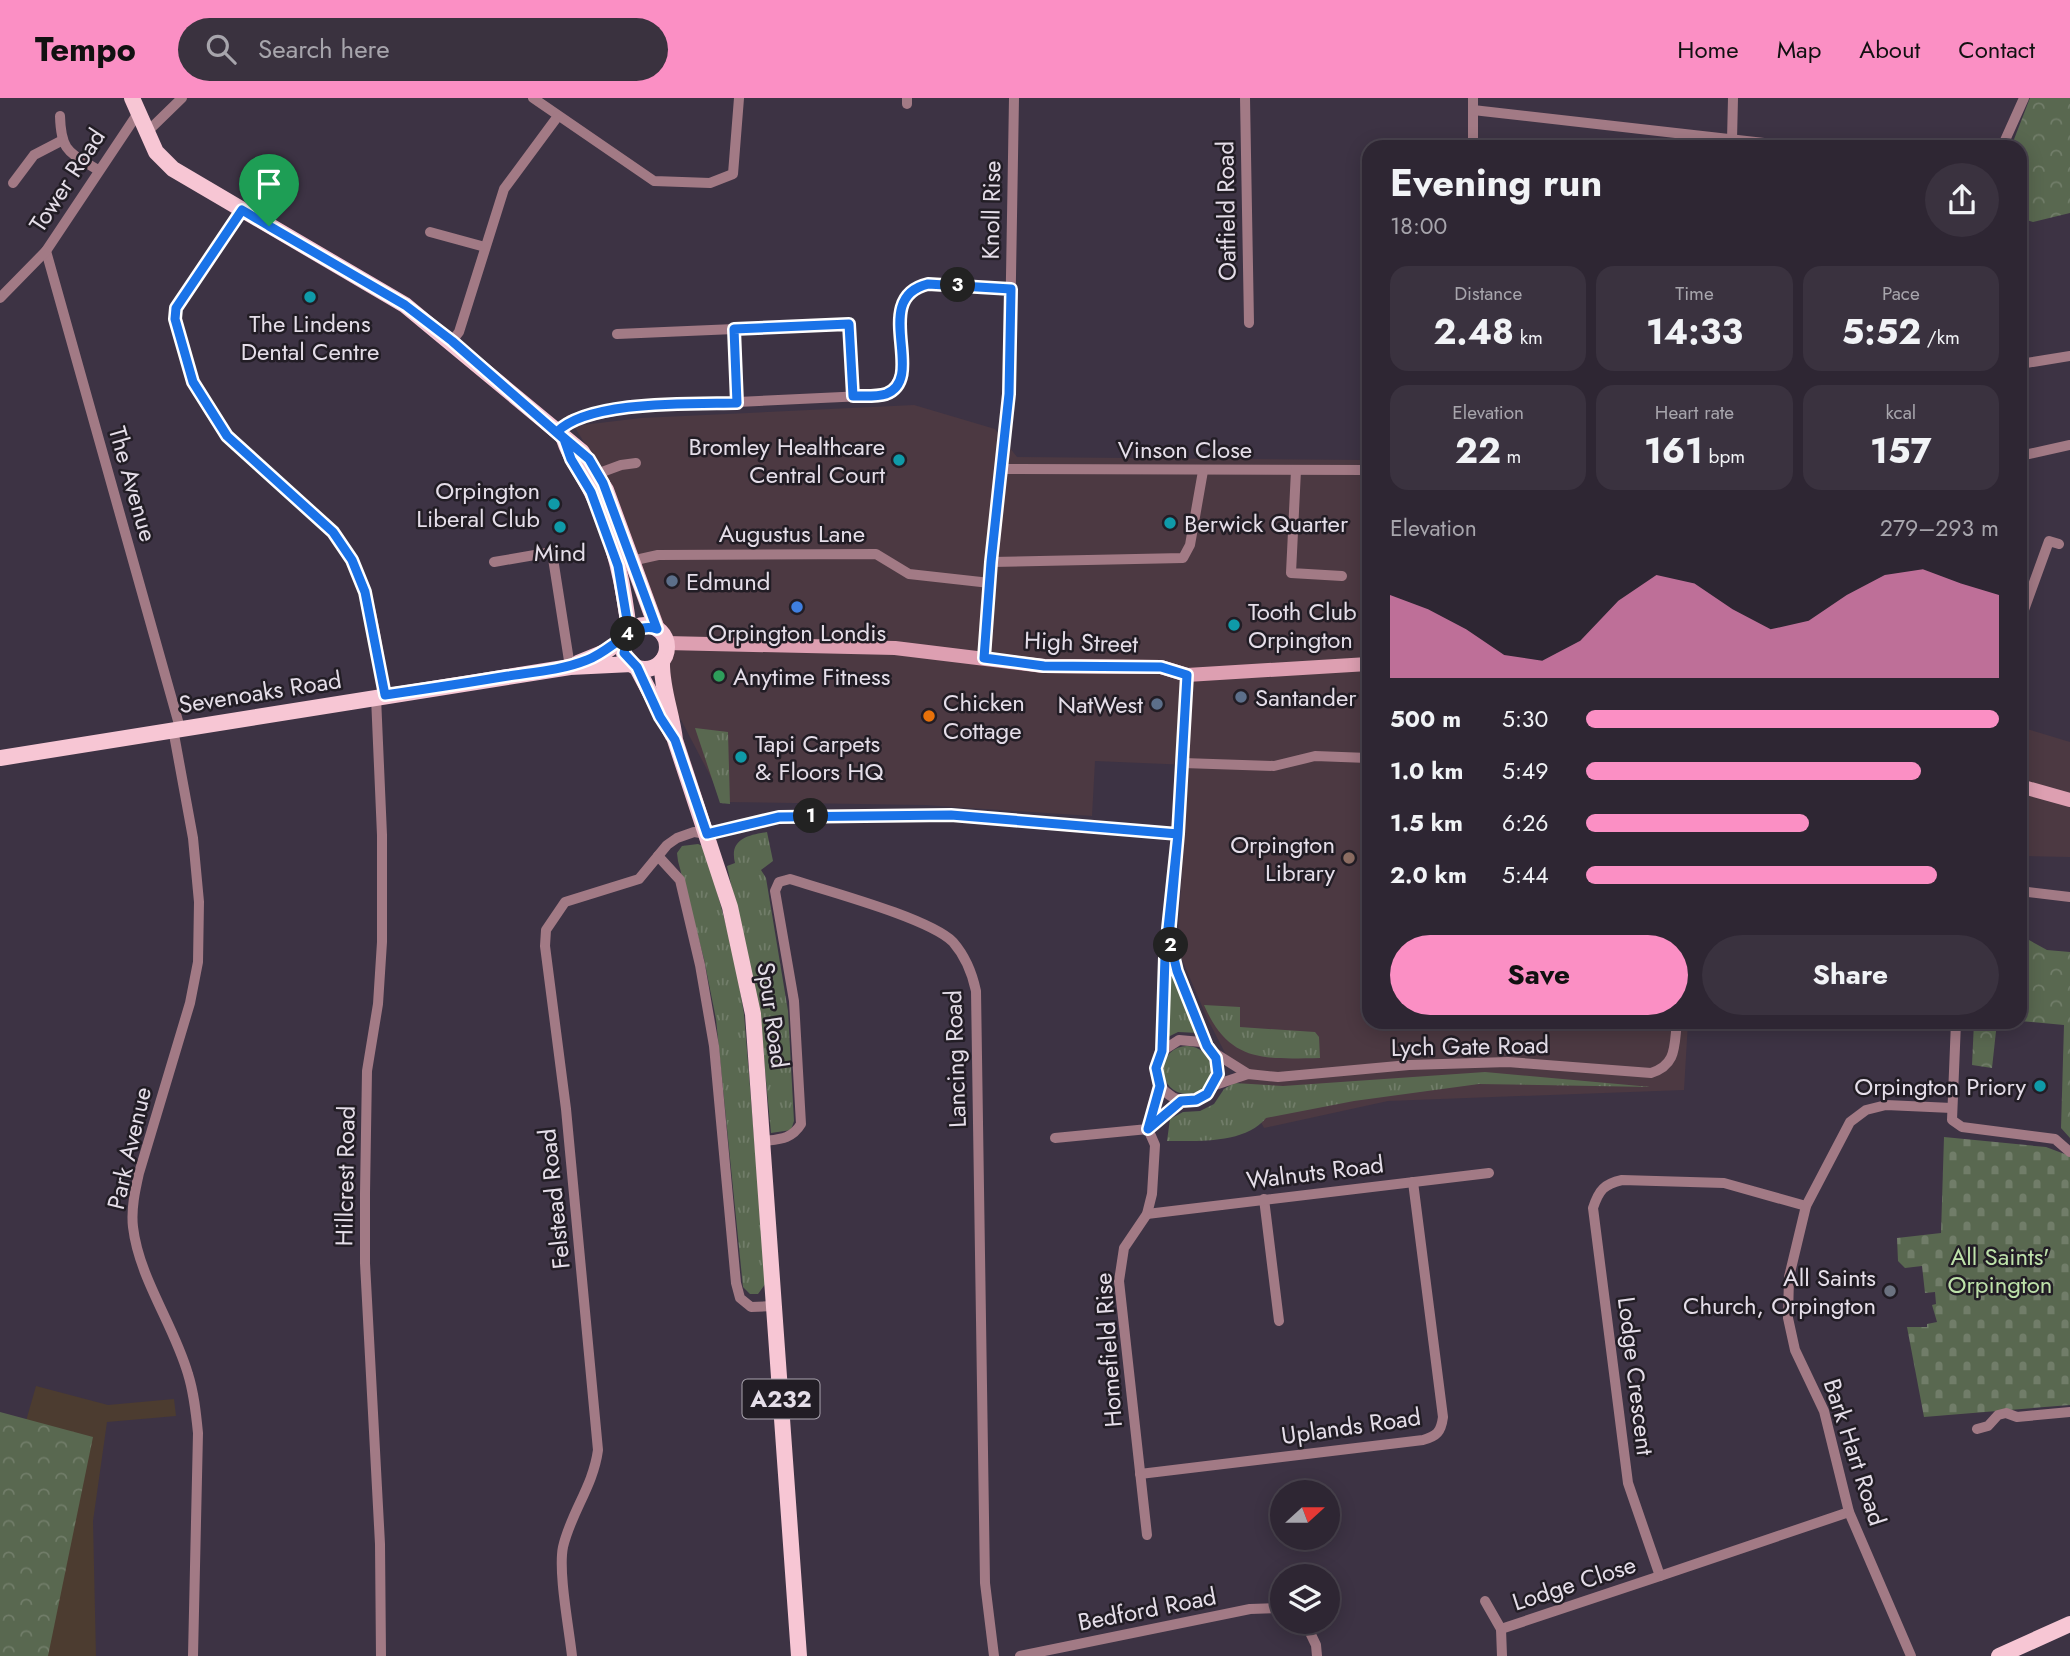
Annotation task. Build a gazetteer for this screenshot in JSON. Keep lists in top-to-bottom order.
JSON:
{
  "streets": {
    "main road": ["Sevenoaks Road", "Spur Road", "A232"],
    "street": [
      "Tower Road",
      "Knoll Rise",
      "Oatfield Road",
      "Vinson Close",
      "The Avenue",
      "Augustus Lane",
      "High Street",
      "Lych Gate Road",
      "Lancing Road",
      "Park Avenue",
      "Walnuts Road",
      "Hillcrest Road",
      "Felstead Road",
      "Homefield Rise",
      "Lodge Crescent",
      "Uplands Road",
      "Bark Hart Road",
      "Lodge Close",
      "Bedford Road"
    ]
  },
  "crossings": [
    ["Tower Road", "The Avenue"],
    ["Knoll Rise", "Vinson Close"],
    ["Knoll Rise", "Augustus Lane"],
    ["Knoll Rise", "High Street"],
    ["The Avenue", "Sevenoaks Road"],
    ["The Avenue", "Park Avenue"],
    ["High Street", "Sevenoaks Road"],
    ["High Street", "Spur Road"],
    ["High Street", "Homefield Rise"],
    ["Sevenoaks Road", "Spur Road"],
    ["Sevenoaks Road", "Park Avenue"],
    ["Sevenoaks Road", "Hillcrest Road"],
    ["Spur Road", "Lancing Road"],
    ["Spur Road", "Felstead Road"],
    ["Lych Gate Road", "Homefield Rise"],
    ["Walnuts Road", "Homefield Rise"],
    ["Walnuts Road", "Uplands Road"],
    ["Felstead Road", "Homefield Rise"],
    ["Homefield Rise", "Uplands Road"],
    ["Lodge Crescent", "Bark Hart Road"],
    ["Lodge Crescent", "Lodge Close"]
  ],
  "parks": ["All Saints' Orpington"],
  "places": [
    "The Lindens Dental Centre",
    "Bromley Healthcare Central Court",
    "Orpington Liberal Club",
    "Berwick Quarter",
    "Mind",
    "Edmund",
    "Orpington Londis",
    "Tooth Club Orpington",
    "Anytime Fitness",
    "Santander",
    "NatWest",
    "Chicken Cottage",
    "Tapi Carpets & Floors HQ",
    "Orpington Library",
    "Orpington Priory",
    "All Saints Church, Orpington"
  ],
  "north": "right",
  "page": {
    "header": "Tempo",
    "search": "Search here",
    "nav": [
      "Home",
      "Map",
      "About",
      "Contact"
    ],
    "heading": ["Evening run", "18:00"],
    "stats": [
      ["Distance", "2.48 km"],
      ["Time", "14:33"],
      ["Pace", "5:52 /km"],
      ["Elevation", "22 m"],
      ["Heart rate", "161 bpm"],
      ["kcal", "157"]
    ],
    "pins": [
      "3",
      "4",
      "1",
      "2"
    ],
    "chart": ["Elevation", "279–293 m"],
    "list": [
      {
        "name": "500 m",
        "note": "5:30"
      },
      {
        "name": "1.0 km",
        "note": "5:49"
      },
      {
        "name": "1.5 km",
        "note": "6:26"
      },
      {
        "name": "2.0 km",
        "note": "5:44"
      }
    ],
    "buttons": ["Save", "Share"]
  }
}
